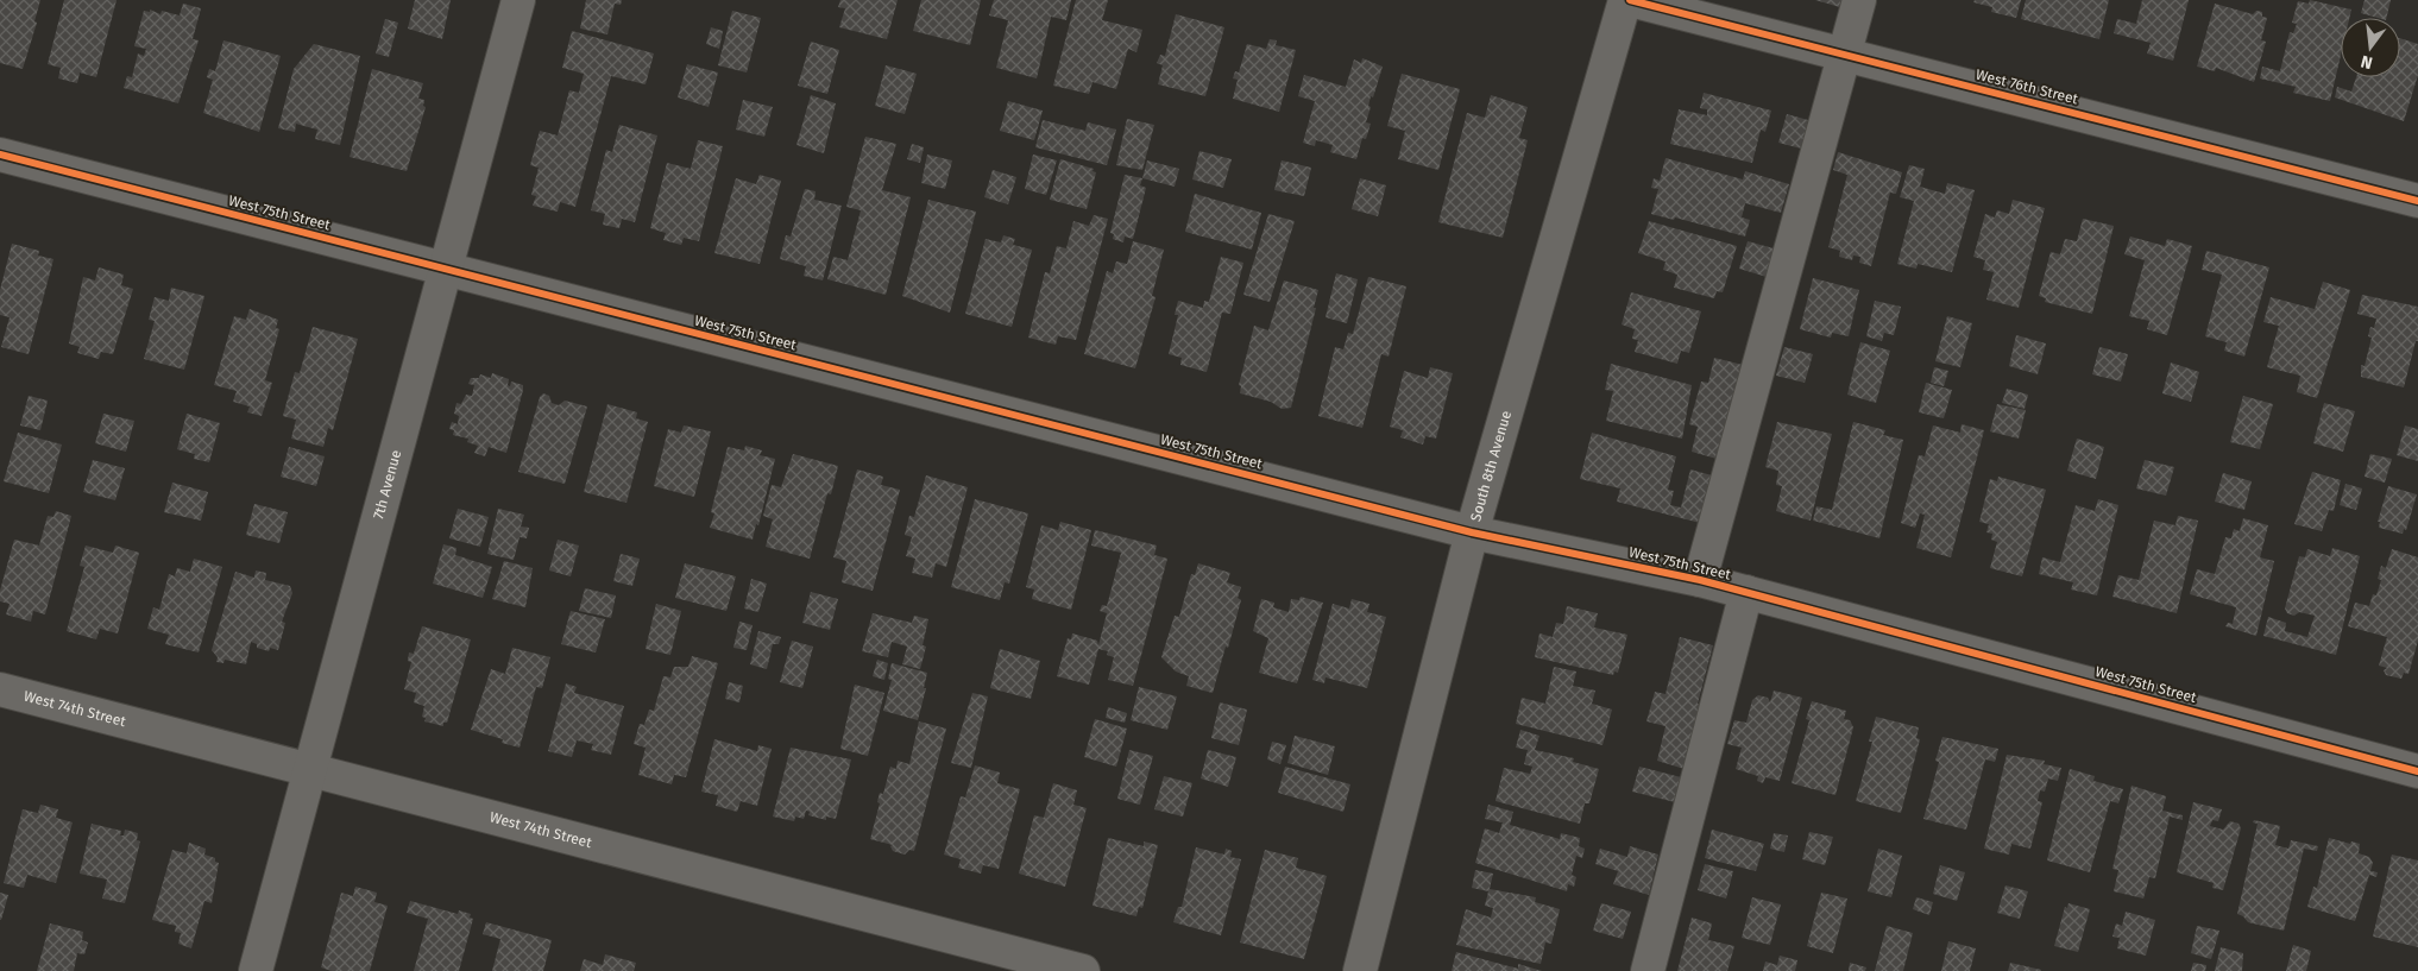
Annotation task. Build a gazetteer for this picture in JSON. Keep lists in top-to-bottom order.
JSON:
{
  "streets": {
    "street": [
      "West 76th Street",
      "West 75th Street",
      "South 8th Avenue",
      "7th Avenue",
      "West 74th Street"
    ]
  },
  "crossings": [
    ["West 75th Street", "South 8th Avenue"],
    ["West 75th Street", "7th Avenue"],
    ["7th Avenue", "West 74th Street"]
  ],
  "north": "bottom"
}
